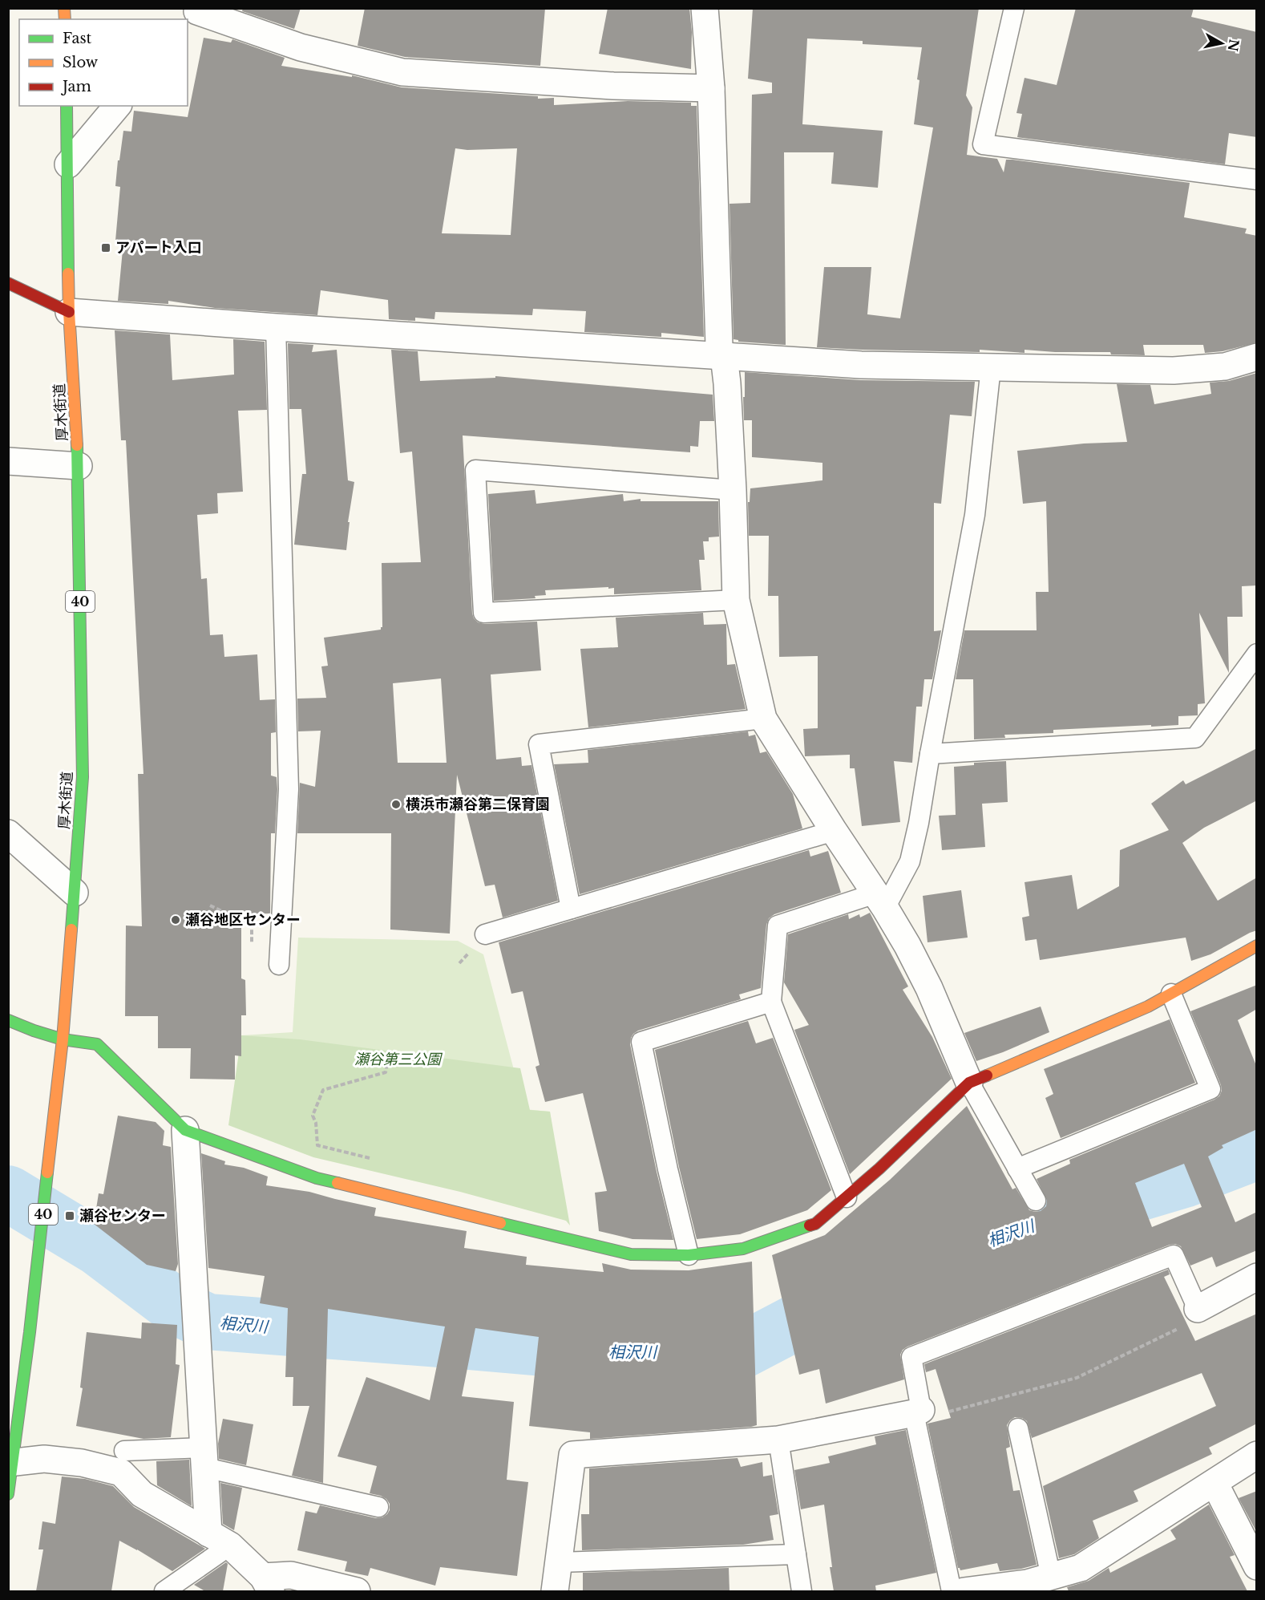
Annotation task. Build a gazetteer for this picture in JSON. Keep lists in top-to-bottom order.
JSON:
{
  "streets": {
    "street": ["厚木街道", "40"]
  },
  "water": ["相沢川"],
  "parks": ["瀬谷第三公園"],
  "places": {
    "transit": ["アパート入口", "瀬谷センター"],
    "other": ["横浜市瀬谷第二保育園", "瀬谷地区センター"]
  },
  "legend": ["Fast", "Slow", "Jam"],
  "north": "right"
}
